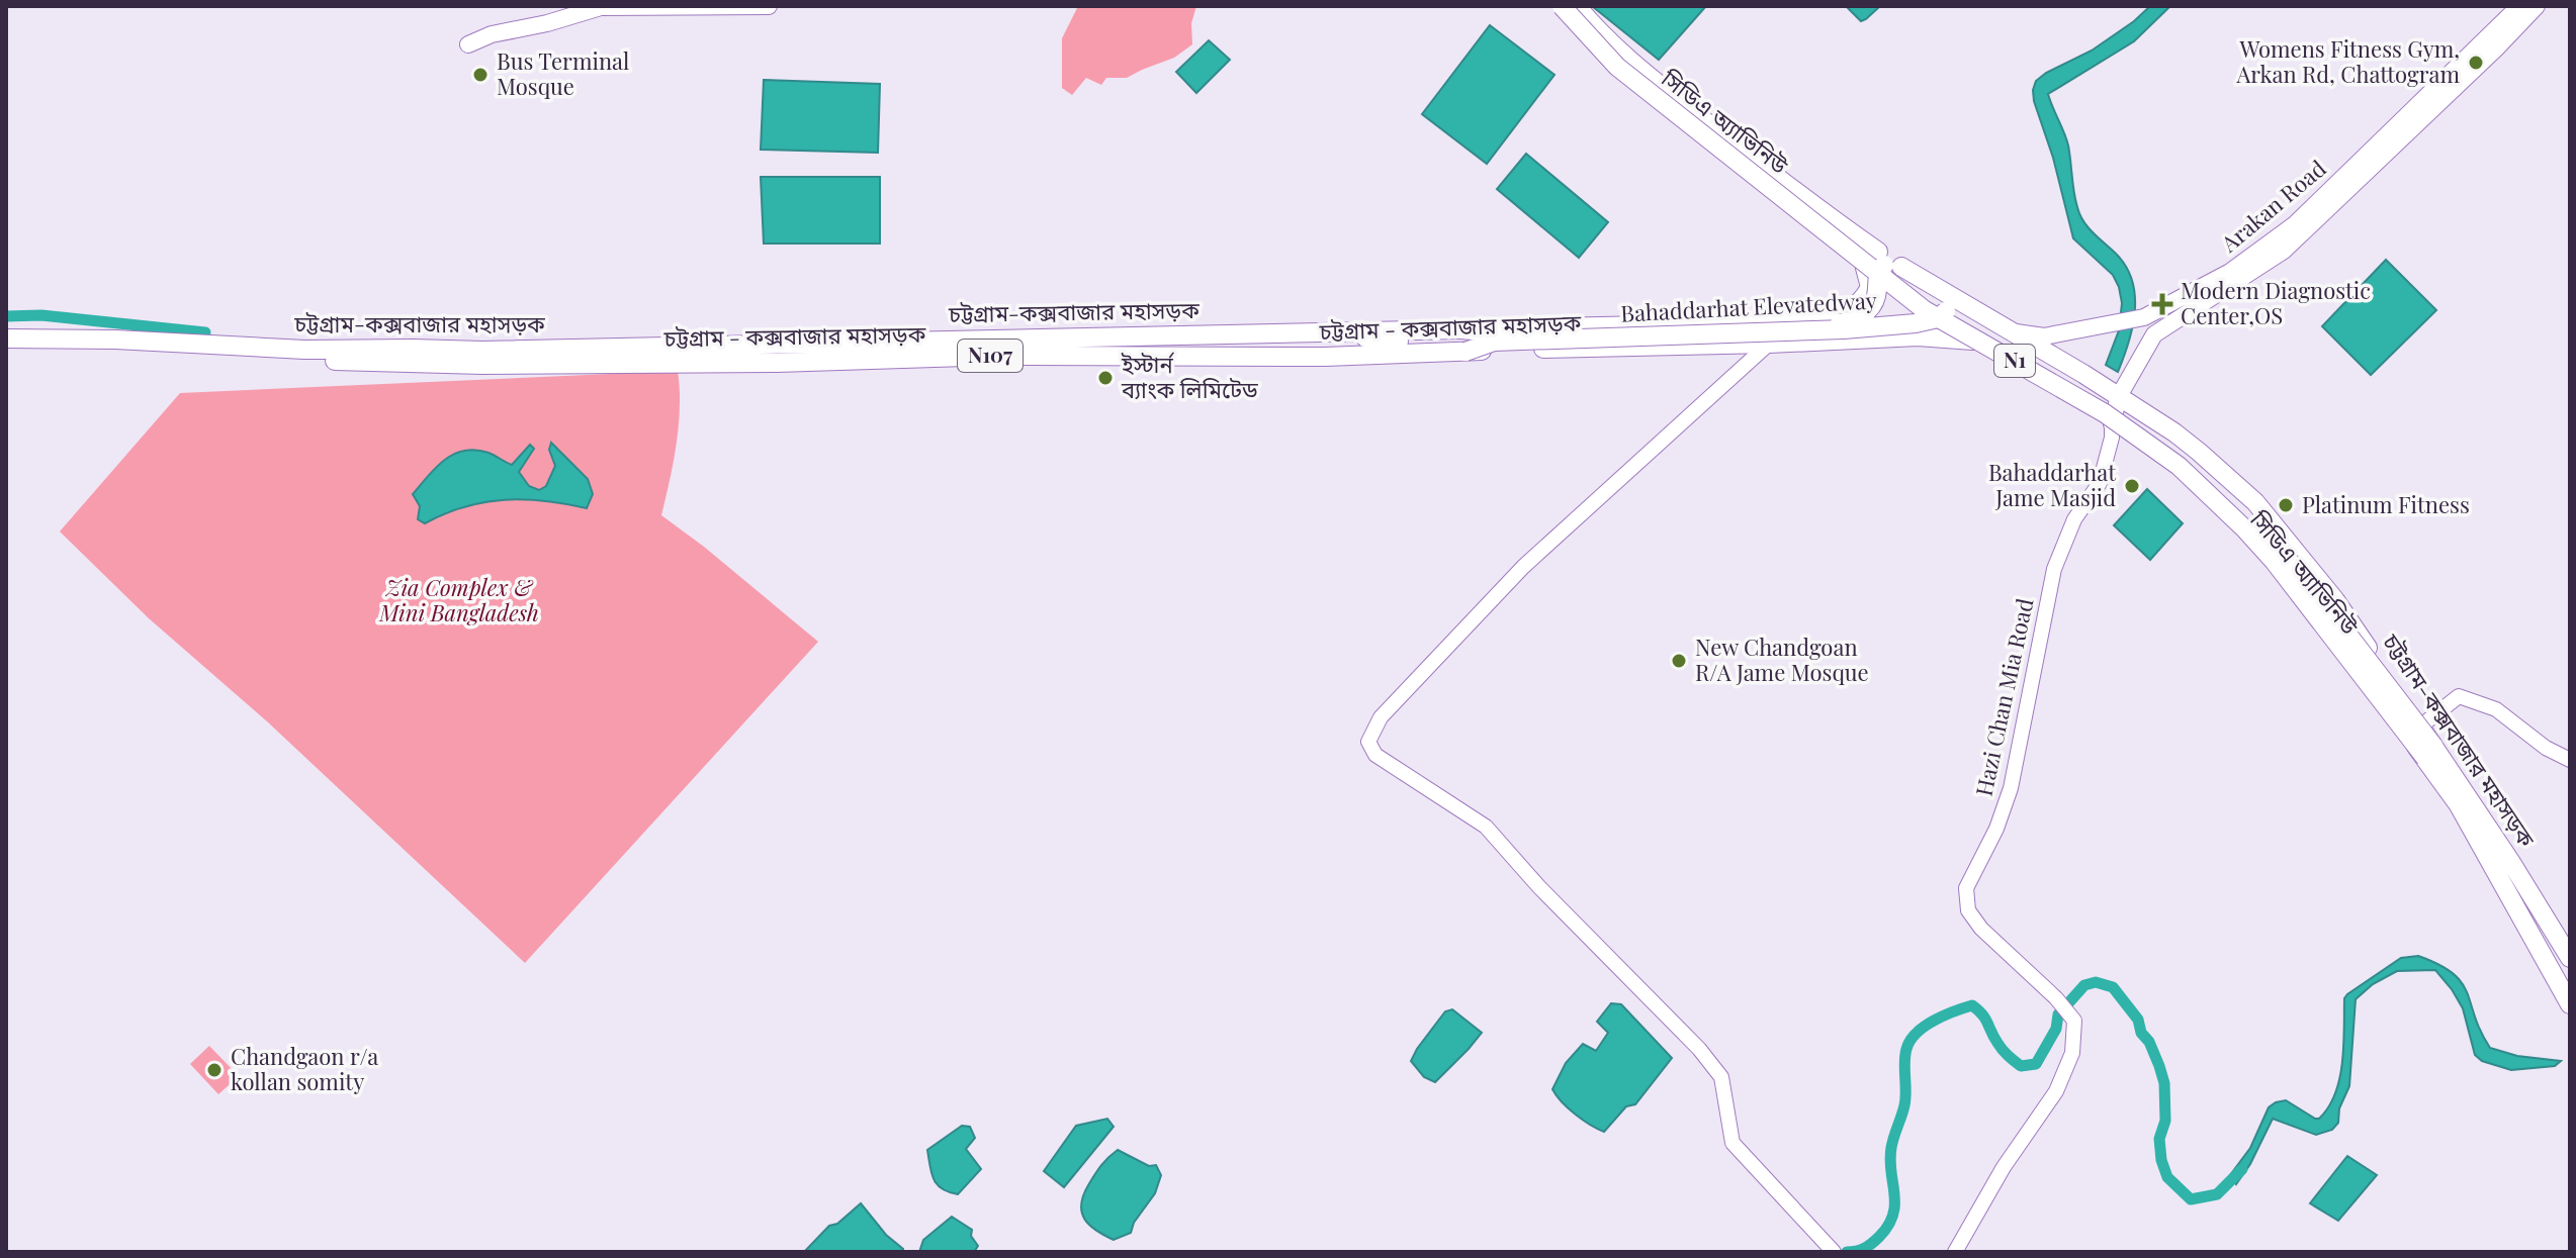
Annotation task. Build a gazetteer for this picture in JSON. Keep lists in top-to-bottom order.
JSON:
{
  "streets": {
    "main road": [
      "সিডিএ অ্যাভিনিউ",
      "Arakan Road",
      "Bahaddarhat Elevatedway",
      "চট্টগ্রাম-কক্সবাজার মহাসড়ক",
      "চট্টগ্রাম - কক্সবাজার মহাসড়ক",
      "N107",
      "N1"
    ],
    "street": ["Hazi Chan Mia Road"]
  },
  "crossings": [
    ["সিডিএ অ্যাভিনিউ", "Arakan Road"],
    ["সিডিএ অ্যাভিনিউ", "Bahaddarhat Elevatedway"],
    ["সিডিএ অ্যাভিনিউ", "চট্টগ্রাম-কক্সবাজার মহাসড়ক"],
    ["সিডিএ অ্যাভিনিউ", "চট্টগ্রাম - কক্সবাজার মহাসড়ক"],
    ["সিডিএ অ্যাভিনিউ", "N1"],
    ["সিডিএ অ্যাভিনিউ", "Hazi Chan Mia Road"],
    ["Arakan Road", "চট্টগ্রাম-কক্সবাজার মহাসড়ক"],
    ["Arakan Road", "N1"],
    ["Arakan Road", "Hazi Chan Mia Road"],
    ["Bahaddarhat Elevatedway", "চট্টগ্রাম-কক্সবাজার মহাসড়ক"],
    ["Bahaddarhat Elevatedway", "চট্টগ্রাম - কক্সবাজার মহাসড়ক"],
    ["Bahaddarhat Elevatedway", "N1"],
    ["চট্টগ্রাম-কক্সবাজার মহাসড়ক", "N1"]
  ],
  "parks": ["Zia Complex & Mini Bangladesh"],
  "places": {
    "other": [
      "Womens Fitness Gym, Arkan Rd, Chattogram",
      "Bus Terminal Mosque",
      "ইস্টার্ন ব্যাংক লিমিটেড",
      "Bahaddarhat Jame Masjid",
      "Platinum Fitness",
      "New Chandgoan R/A Jame Mosque",
      "Chandgaon r/a kollan somity"
    ],
    "health": ["Modern Diagnostic Center,OS"]
  }
}
